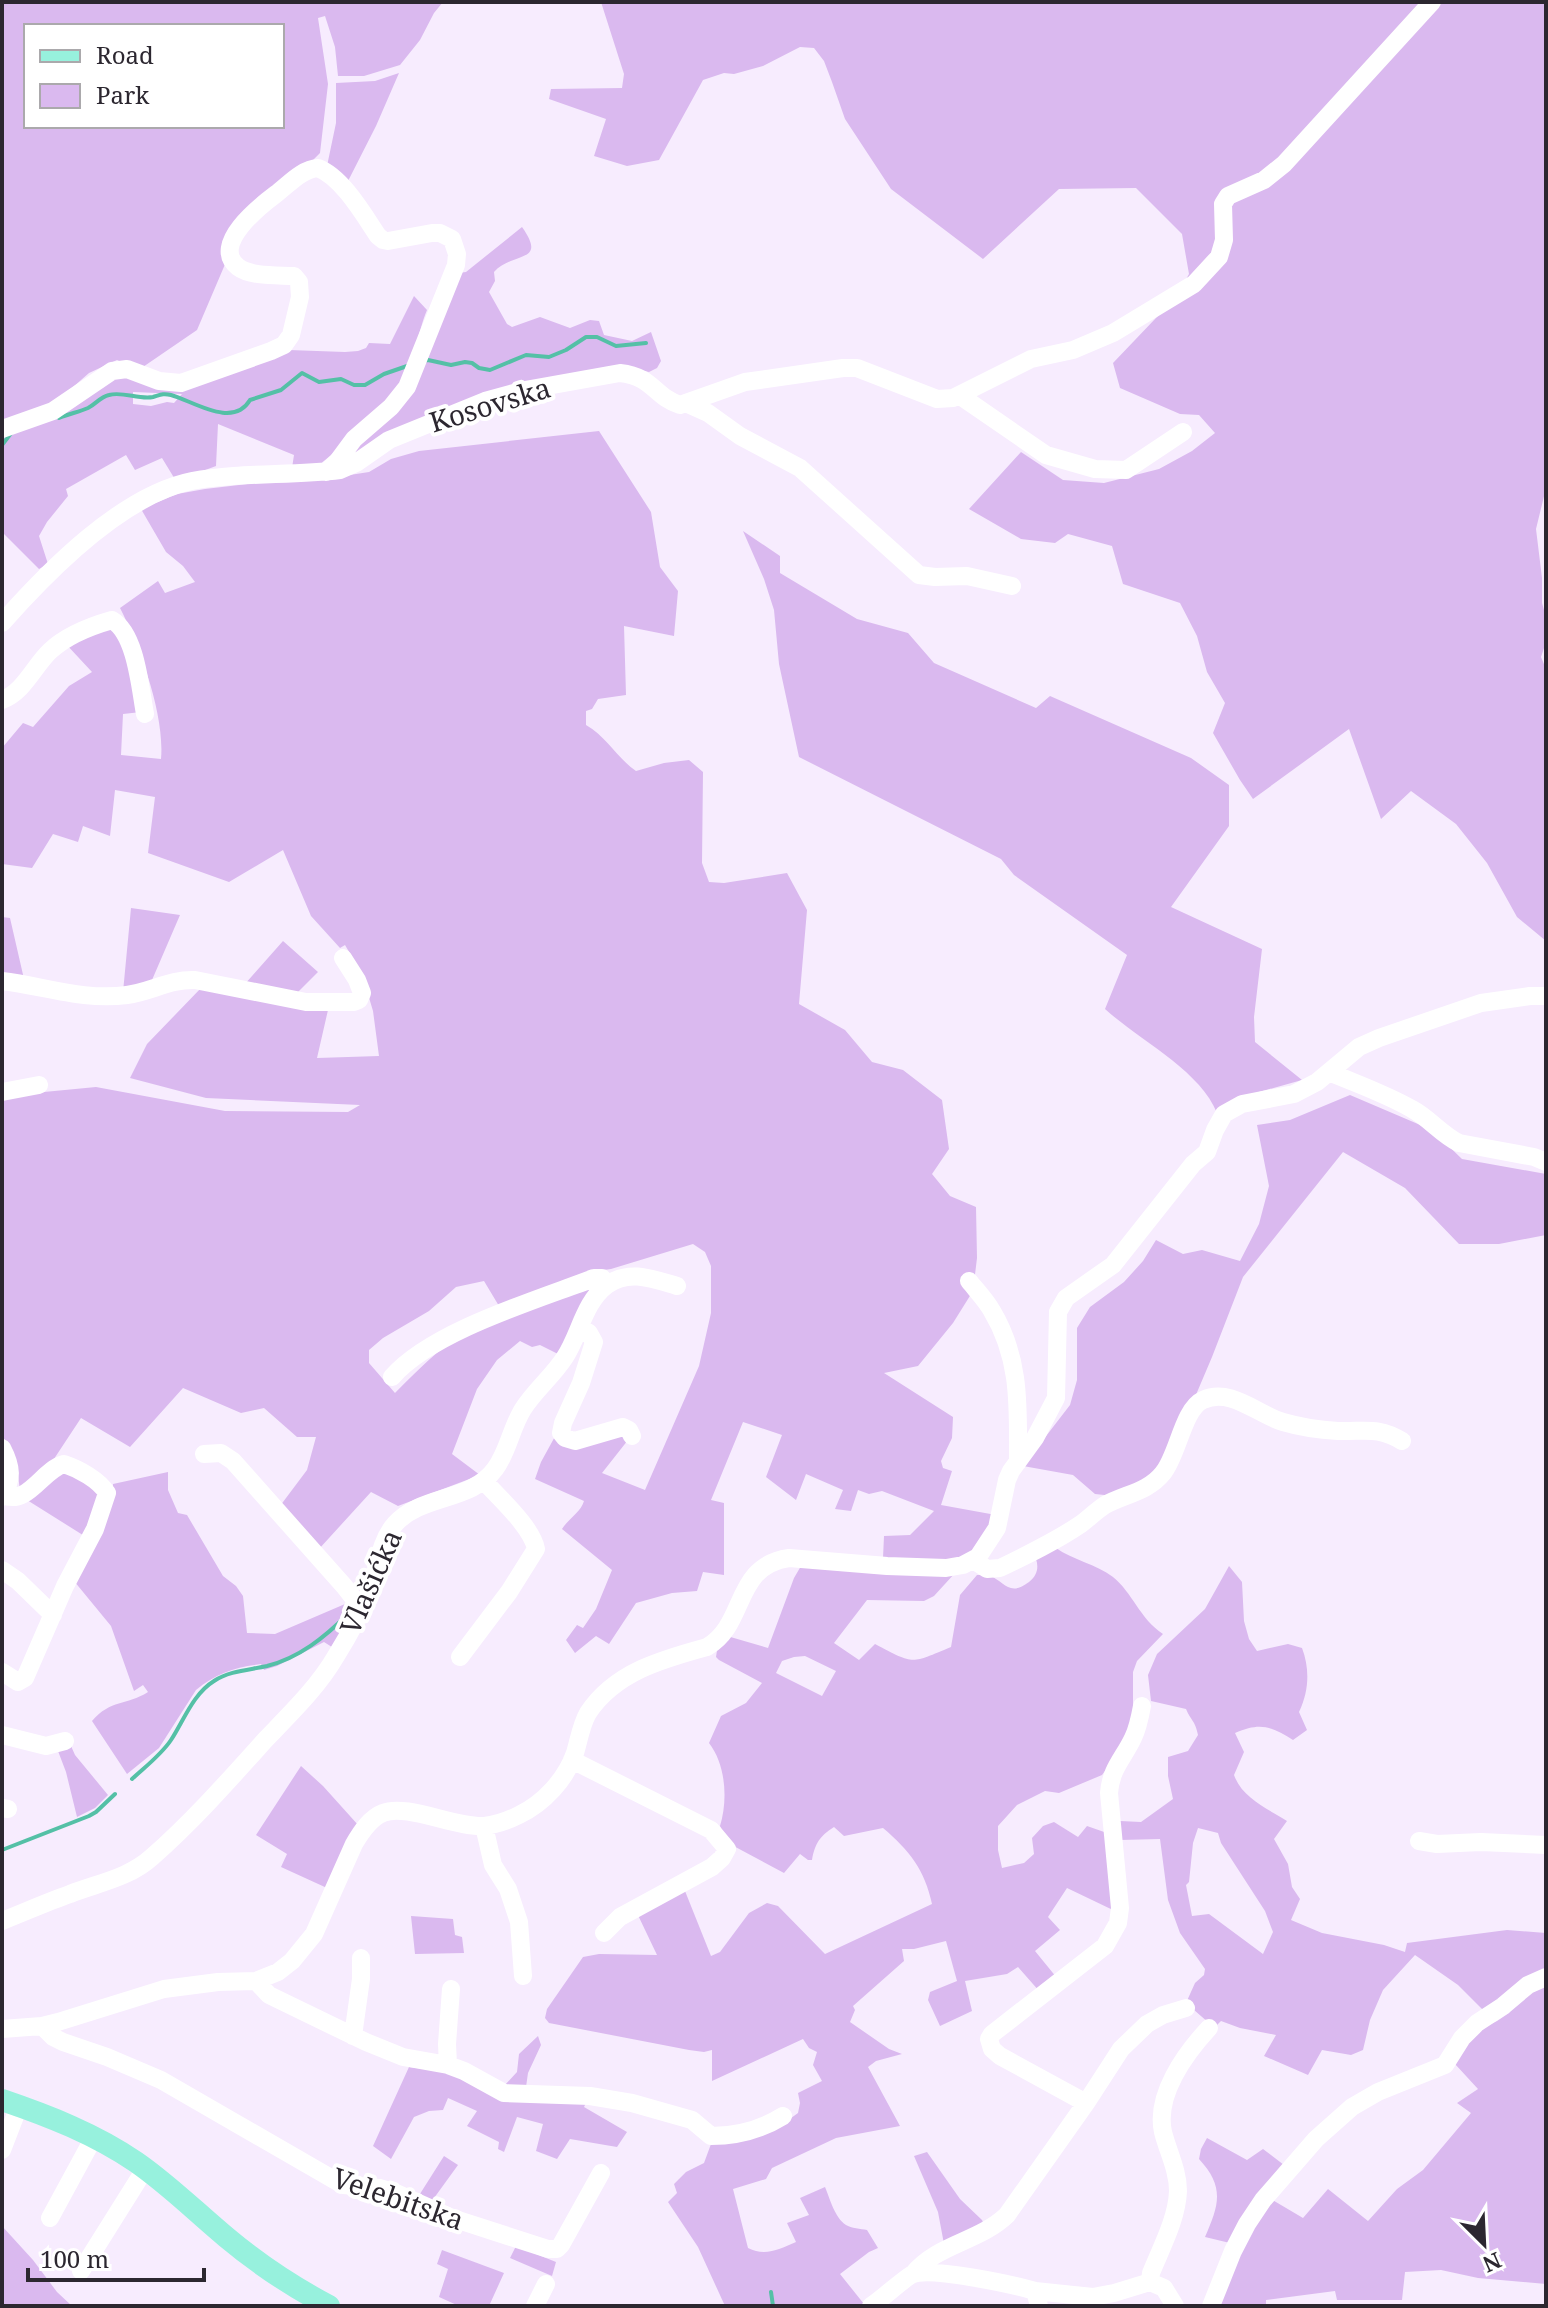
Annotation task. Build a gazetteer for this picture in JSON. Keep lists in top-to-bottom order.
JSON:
{
  "streets": {
    "street": ["Kosovska", "Vlašićka", "Velebitska"]
  },
  "legend": ["Road", "Park"],
  "scale_bar": "100 m",
  "north": "bottom right"
}
